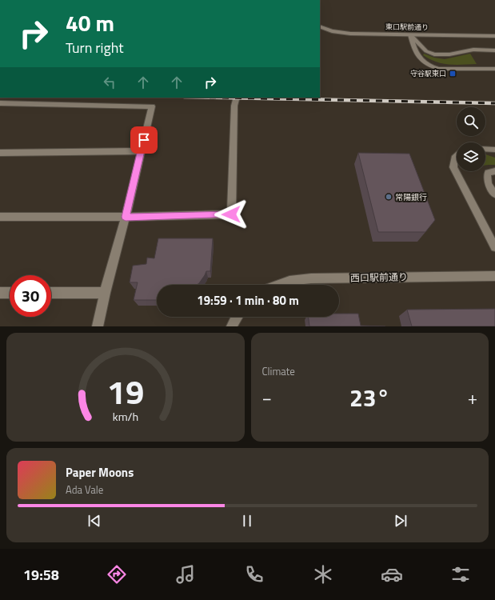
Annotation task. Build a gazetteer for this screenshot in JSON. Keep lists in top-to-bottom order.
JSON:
{
  "streets": {
    "street": ["東口駅前通り", "西口駅前通り"]
  },
  "places": {
    "transit": ["守谷駅東口"],
    "other": ["常陽銀行"]
  },
  "page": {
    "turn": ["40 m", "Turn right"],
    "limit": "30",
    "trip": "19:59 · 1 min · 80 m",
    "tile": "Climate",
    "heat": ["−", "23°", "+"],
    "song": ["Paper Moons", "Ada Vale"],
    "tabs": "19:58",
    "gauge": ["19", "km/h"]
  }
}
